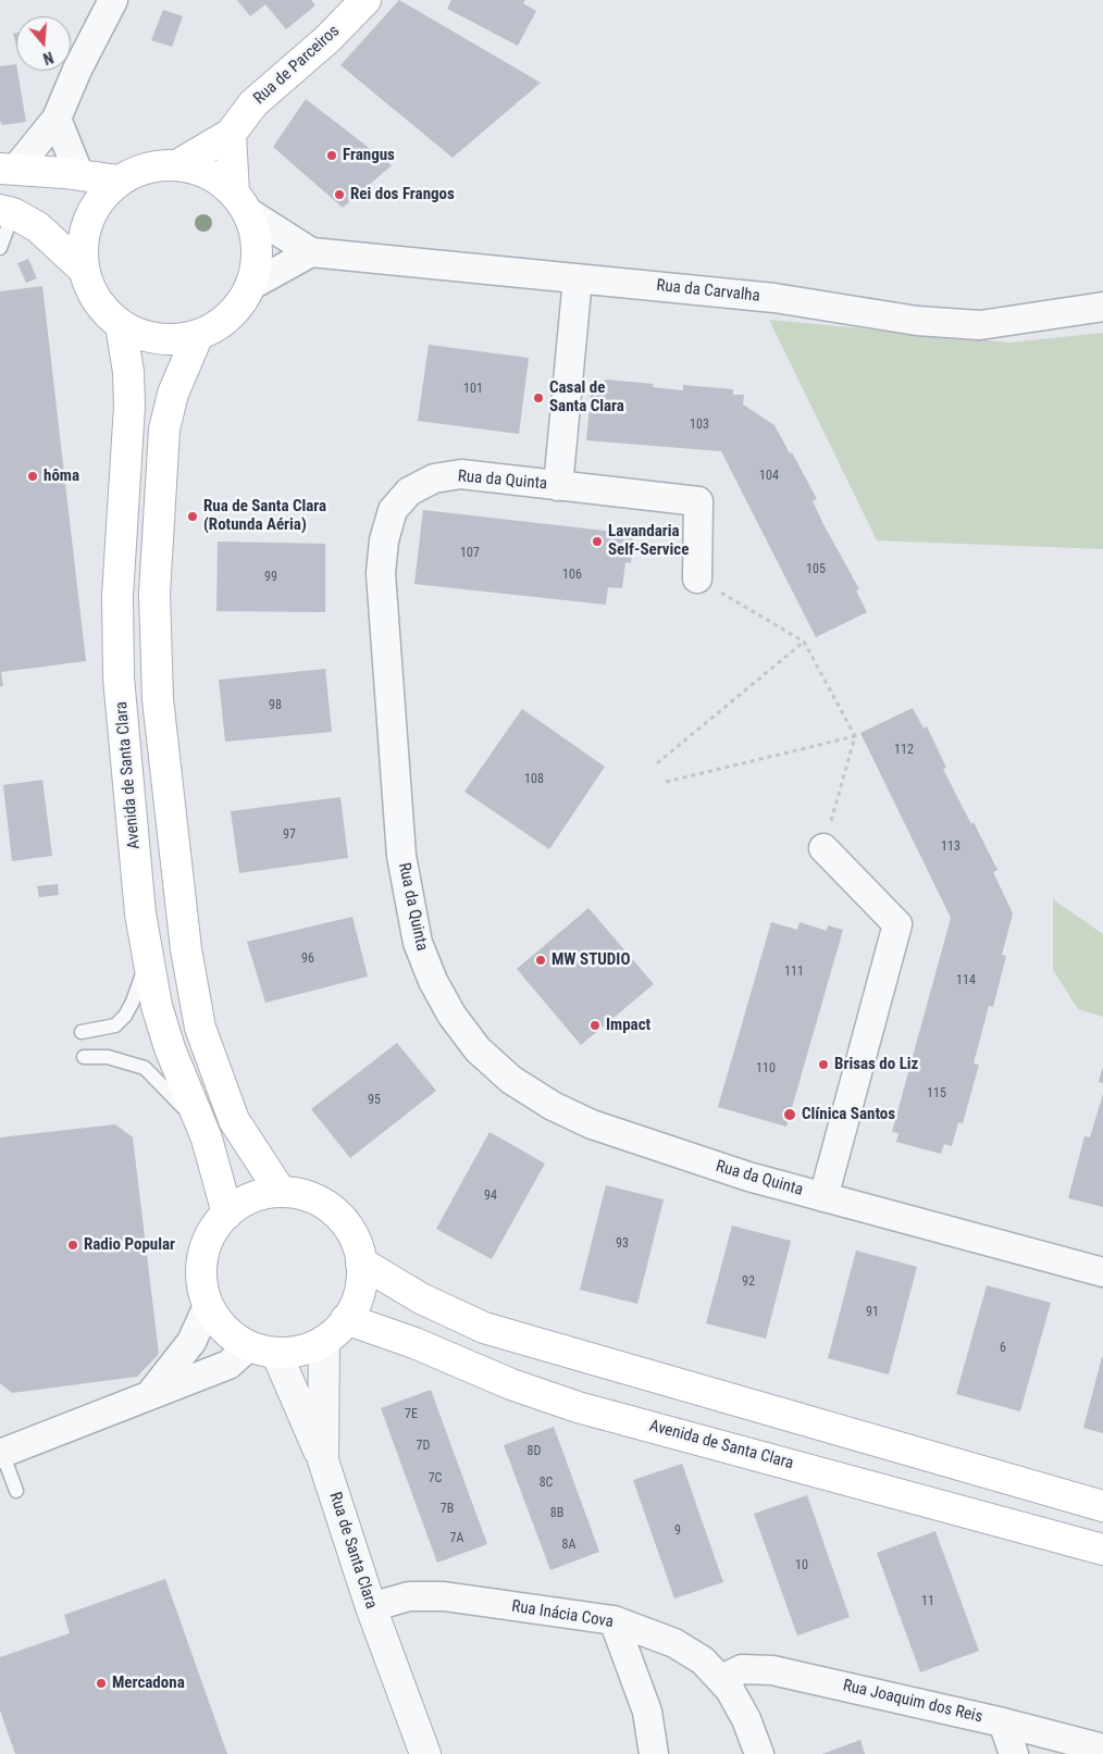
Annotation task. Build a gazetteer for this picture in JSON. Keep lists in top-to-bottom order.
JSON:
{
  "streets": {
    "main road": ["Rua de Parceiros", "Avenida de Santa Clara"],
    "street": [
      "Rua da Carvalha",
      "Rua da Quinta",
      "Rua de Santa Clara",
      "Rua Inácia Cova",
      "Rua Joaquim dos Reis"
    ]
  },
  "crossings": [
    ["Rua de Parceiros", "Rua da Carvalha"],
    ["Rua de Parceiros", "Avenida de Santa Clara"],
    ["Rua da Carvalha", "Avenida de Santa Clara"],
    ["Avenida de Santa Clara", "Rua de Santa Clara"],
    ["Rua de Santa Clara", "Rua Inácia Cova"],
    ["Rua Inácia Cova", "Rua Joaquim dos Reis"]
  ],
  "places": [
    "Frangus",
    "Rei dos Frangos",
    "Casal de Santa Clara",
    "hôma",
    "Rua de Santa Clara (Rotunda Aéria)",
    "Lavandaria Self-Service",
    "MW STUDIO",
    "Impact",
    "Brisas do Liz",
    "Clínica Santos",
    "Radio Popular",
    "Mercadona"
  ],
  "house_numbers": [
    "101",
    "103",
    "104",
    "107",
    "105",
    "106",
    "99",
    "98",
    "112",
    "108",
    "97",
    "113",
    "96",
    "111",
    "114",
    "110",
    "115",
    "95",
    "94",
    "93",
    "92",
    "91",
    "6",
    "7E",
    "7D",
    "8D",
    "7C",
    "8C",
    "7B",
    "8B",
    "9",
    "7A",
    "8A",
    "10",
    "11"
  ],
  "north": "bottom"
}
